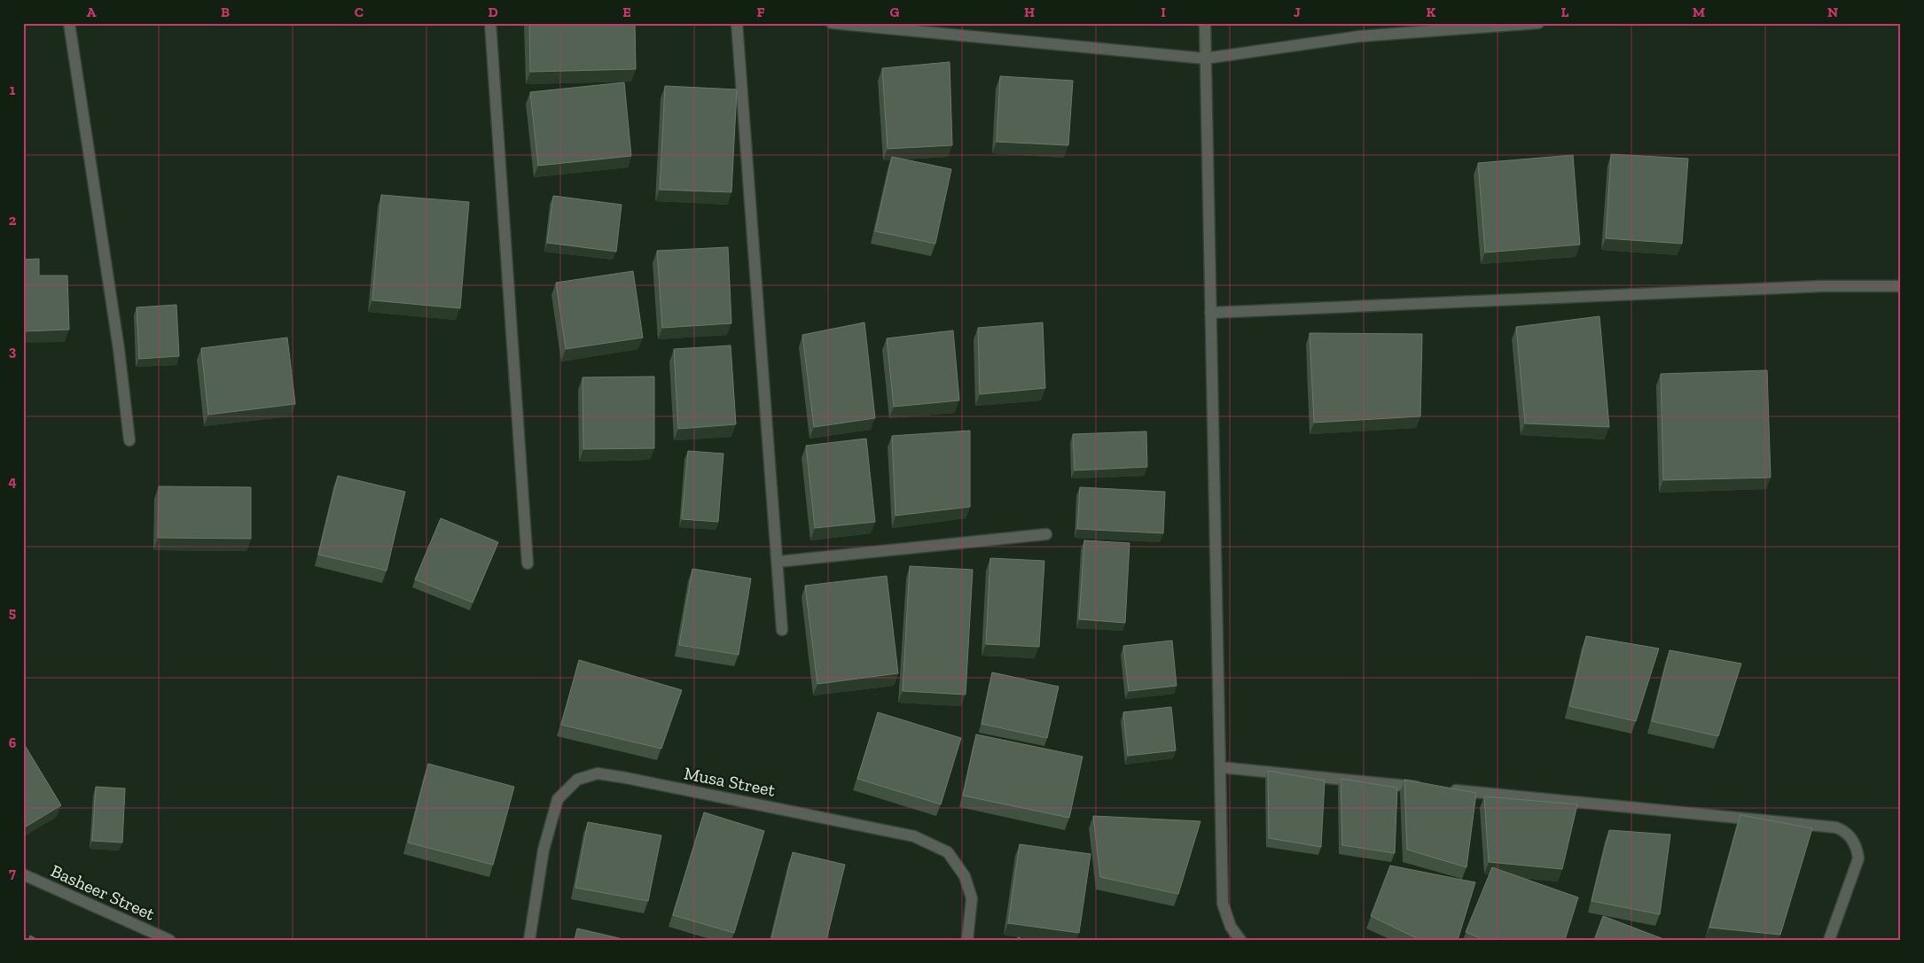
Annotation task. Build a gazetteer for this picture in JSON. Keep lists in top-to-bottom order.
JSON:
{
  "streets": {
    "street": ["Musa Street", "Basheer Street"]
  },
  "grid": {
    "columns": [
      "A",
      "B",
      "C",
      "D",
      "E",
      "F",
      "G",
      "H",
      "I",
      "J",
      "K",
      "L",
      "M",
      "N"
    ],
    "rows": [
      "1",
      "2",
      "3",
      "4",
      "5",
      "6",
      "7"
    ]
  }
}
